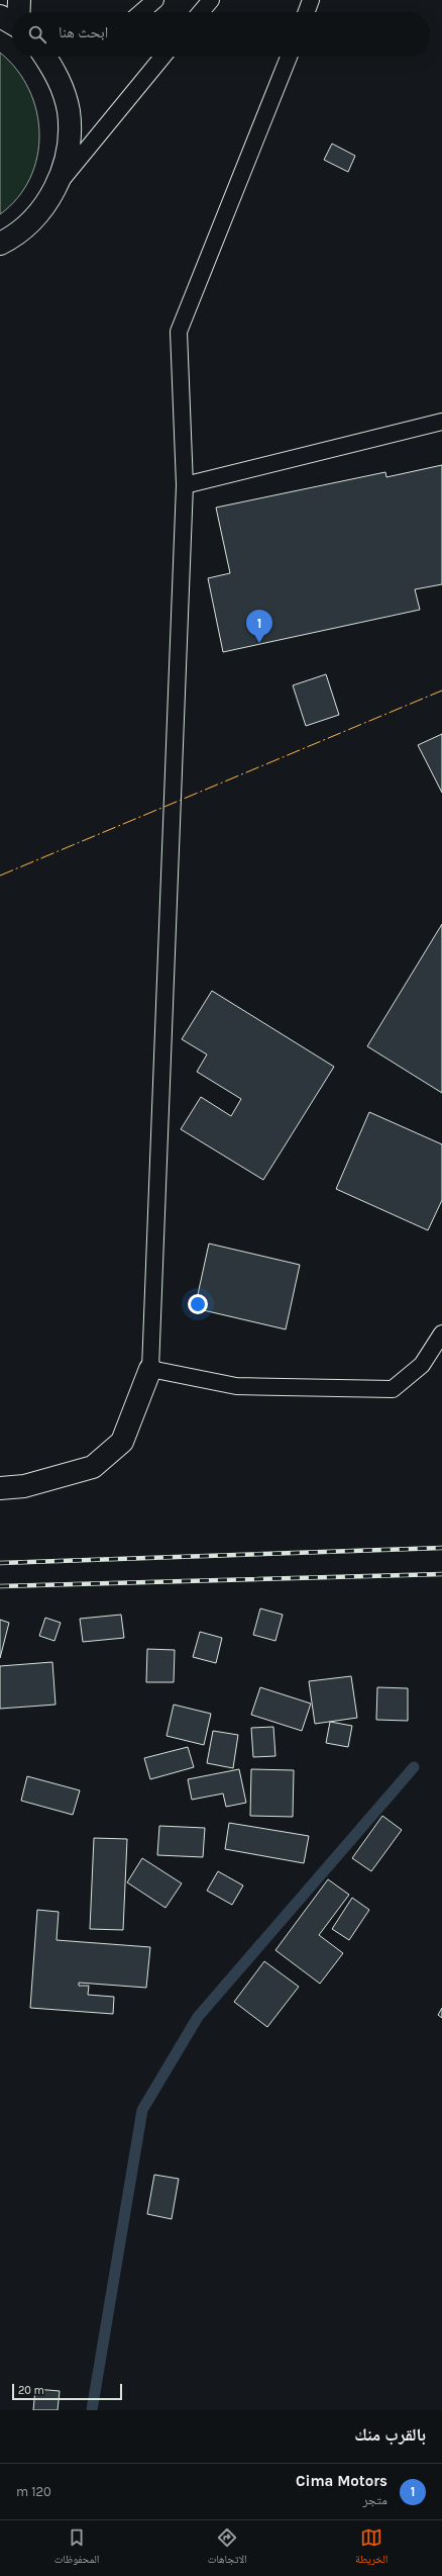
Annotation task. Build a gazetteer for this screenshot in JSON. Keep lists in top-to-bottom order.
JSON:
{
  "scale_bar": "20 m",
  "page": {
    "search": "ابحث هنا",
    "pins": "1",
    "scale": "20 m",
    "heading": "بالقرب منك",
    "list": [
      {
        "mark": "1",
        "name": "Cima Motors",
        "note": "متجر",
        "value": "120 m"
      }
    ],
    "nav": ["الخريطة", "الاتجاهات", "المحفوظات"]
  }
}
